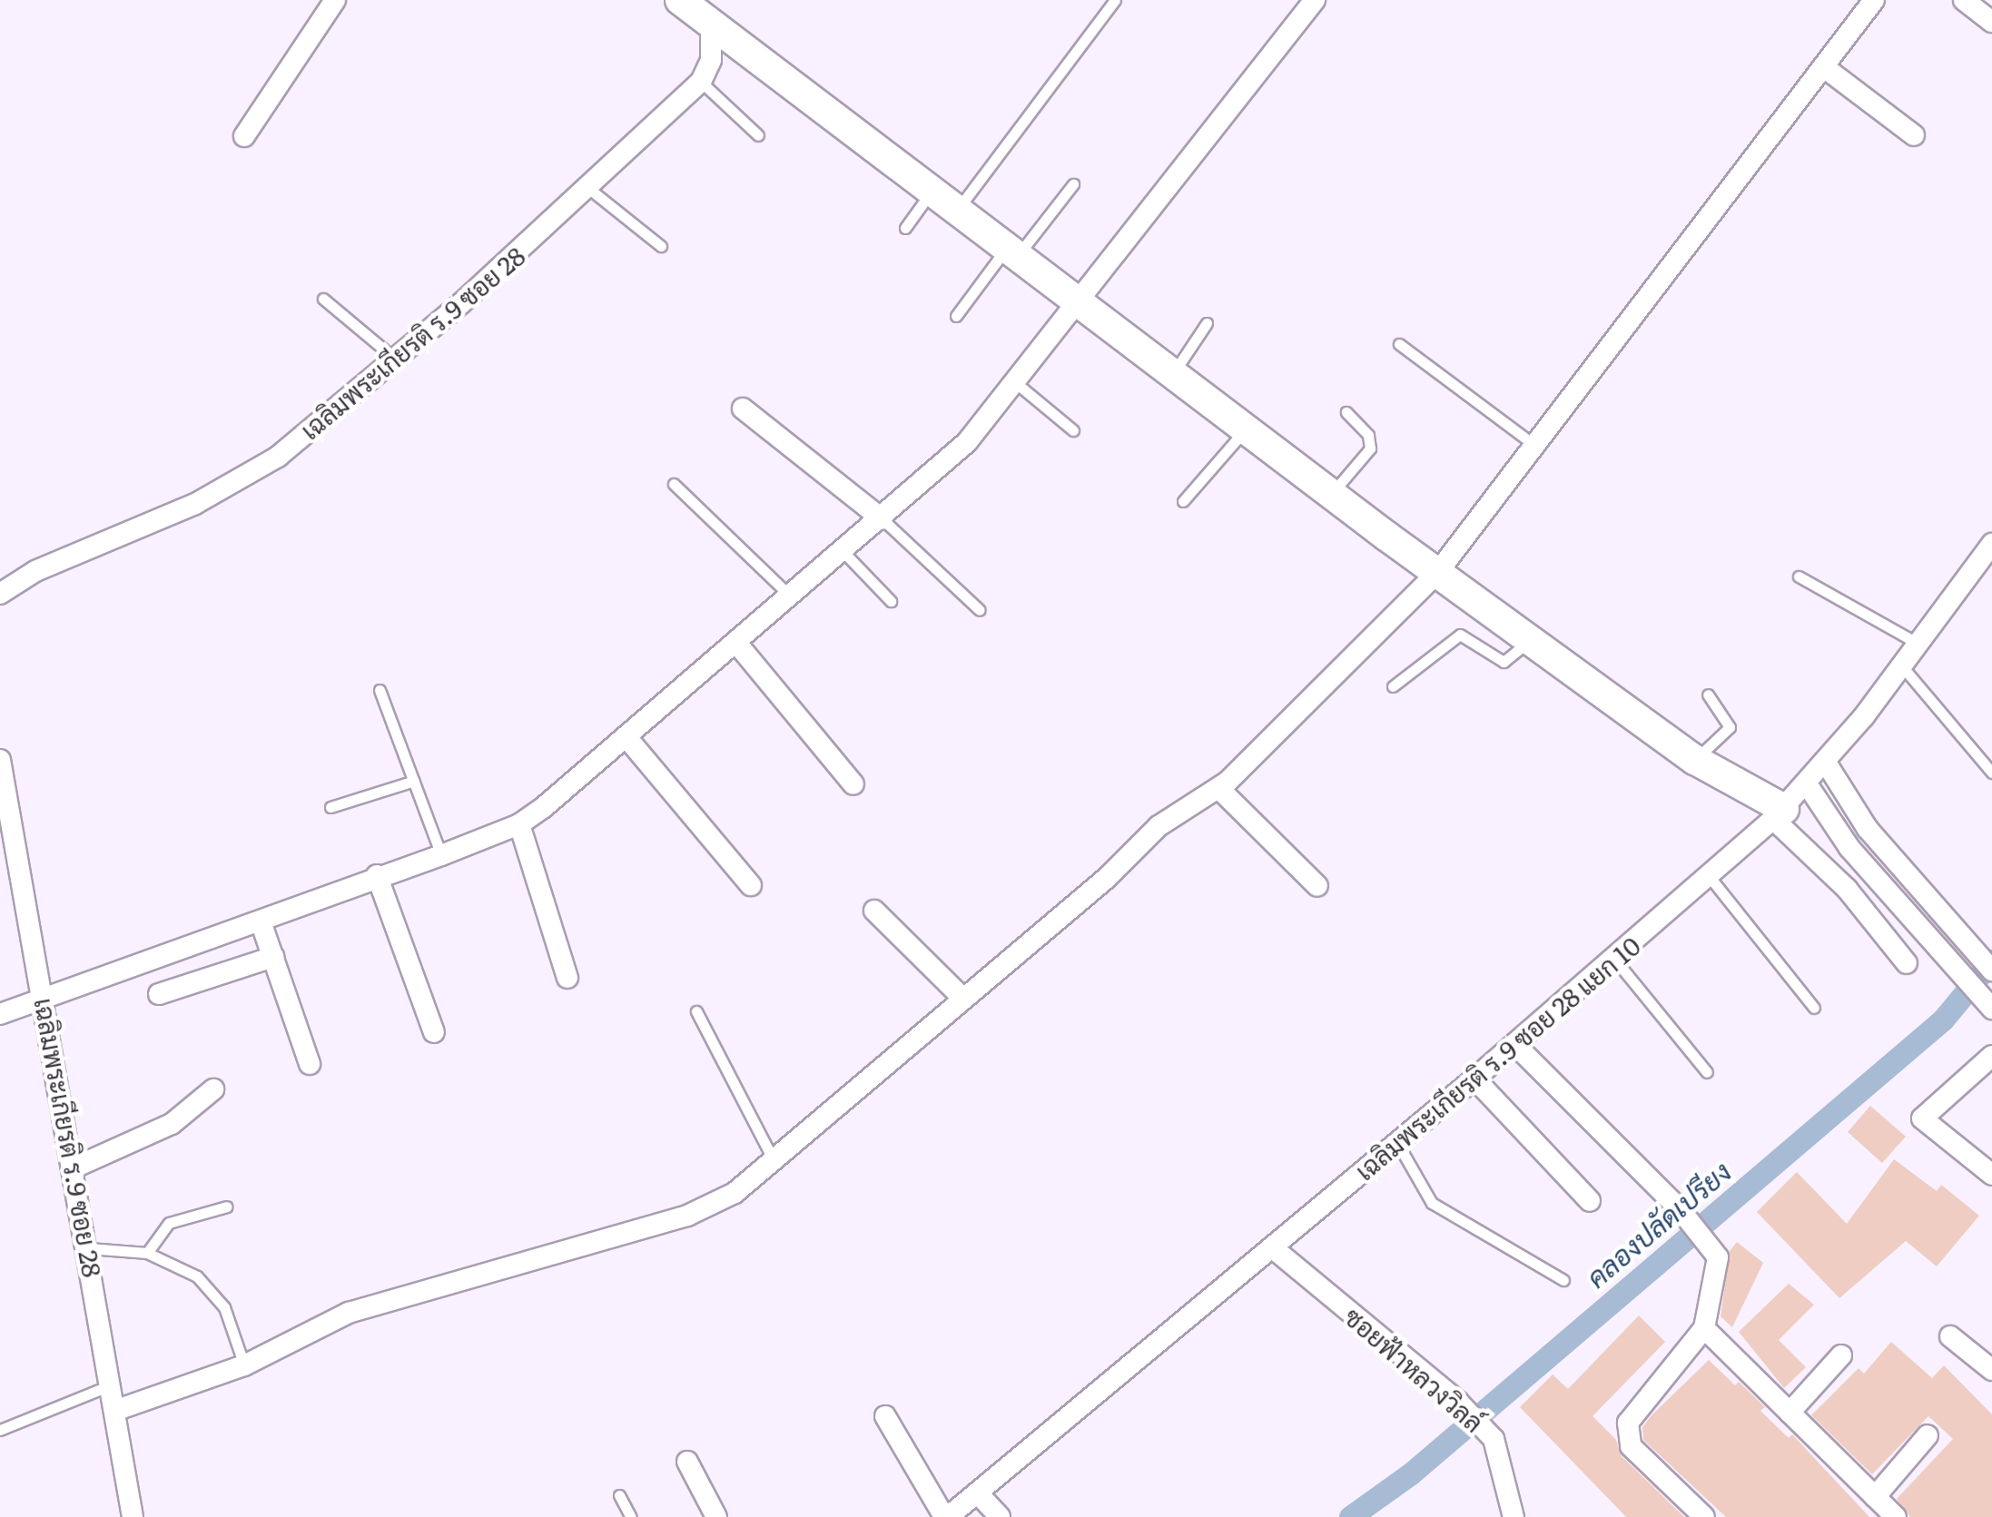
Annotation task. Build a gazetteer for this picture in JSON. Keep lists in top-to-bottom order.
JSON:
{
  "streets": {
    "street": ["เฉลิมพระเกียรติ ร.9 ซอย 28", "เฉลิมพระเกียรติ ร.9 ซอย 28 แยก 10", "ซอยฟ้าหลวงวิลล์"]
  },
  "crossings": [
    ["เฉลิมพระเกียรติ ร.9 ซอย 28 แยก 10", "ซอยฟ้าหลวงวิลล์"]
  ],
  "water": ["คลองปลัดเปรียง"]
}
